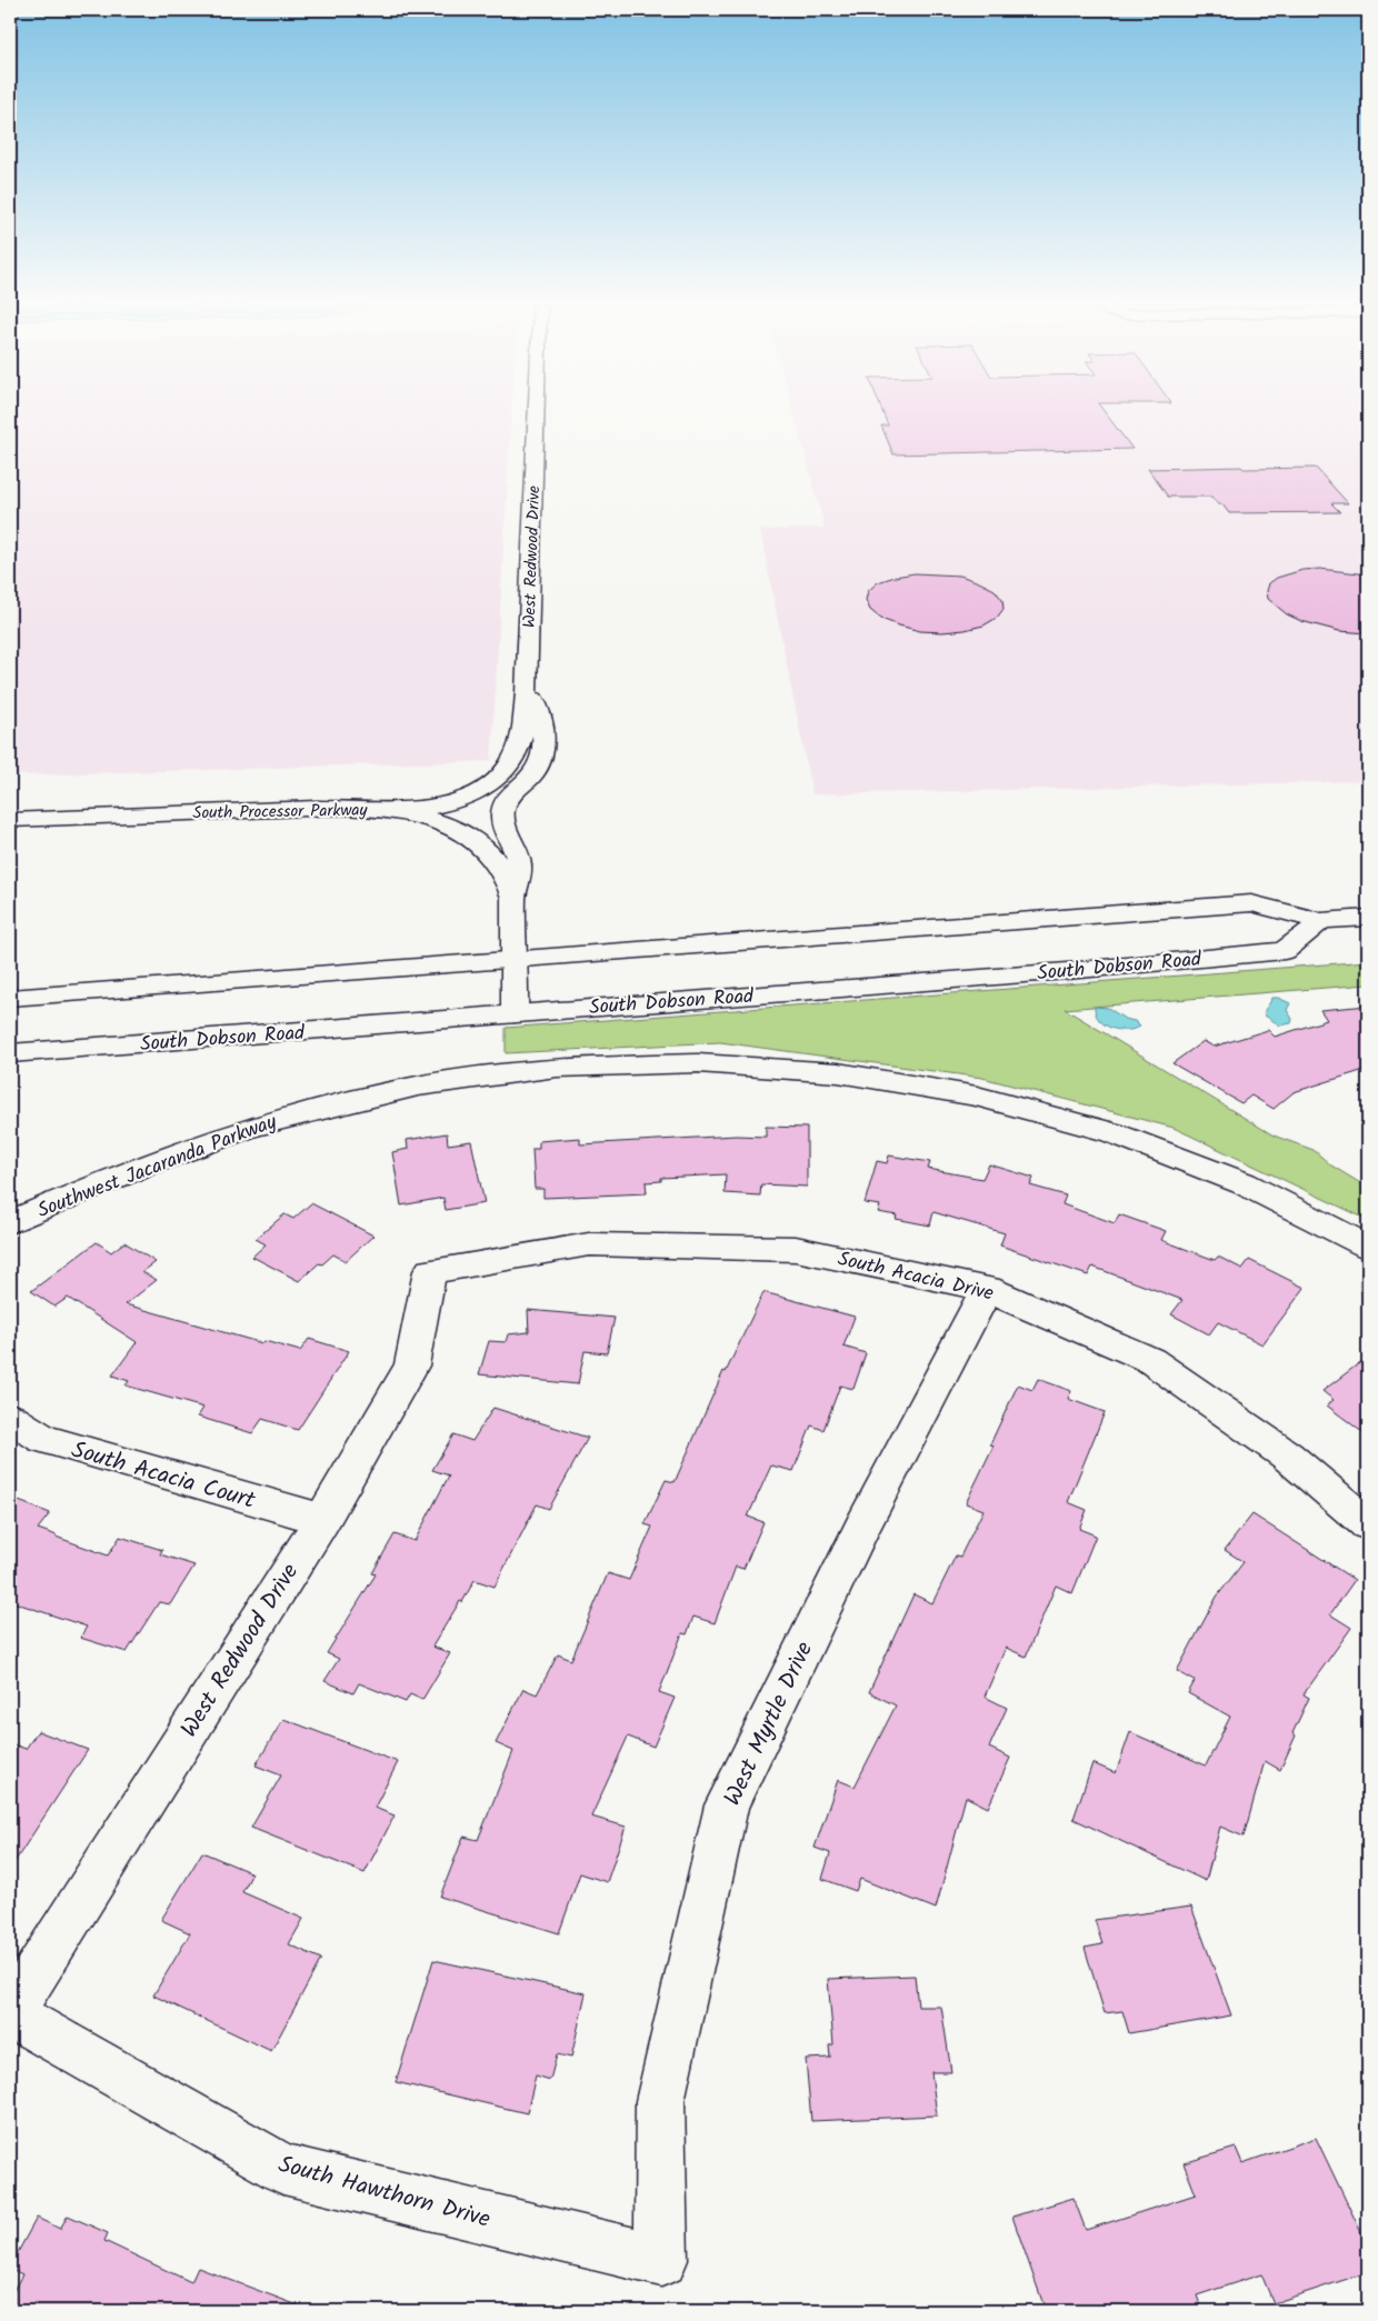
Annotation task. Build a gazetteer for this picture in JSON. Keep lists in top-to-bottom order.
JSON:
{
  "streets": {
    "street": [
      "West Redwood Drive",
      "South Processor Parkway",
      "South Dobson Road",
      "Southwest Jacaranda Parkway",
      "South Acacia Drive",
      "South Acacia Court",
      "West Myrtle Drive",
      "South Hawthorn Drive"
    ]
  },
  "crossings": [
    ["West Redwood Drive", "South Processor Parkway"],
    ["West Redwood Drive", "South Dobson Road"],
    ["West Redwood Drive", "South Acacia Drive"],
    ["West Redwood Drive", "South Acacia Court"],
    ["West Redwood Drive", "South Hawthorn Drive"],
    ["South Acacia Drive", "West Myrtle Drive"],
    ["West Myrtle Drive", "South Hawthorn Drive"]
  ]
}
